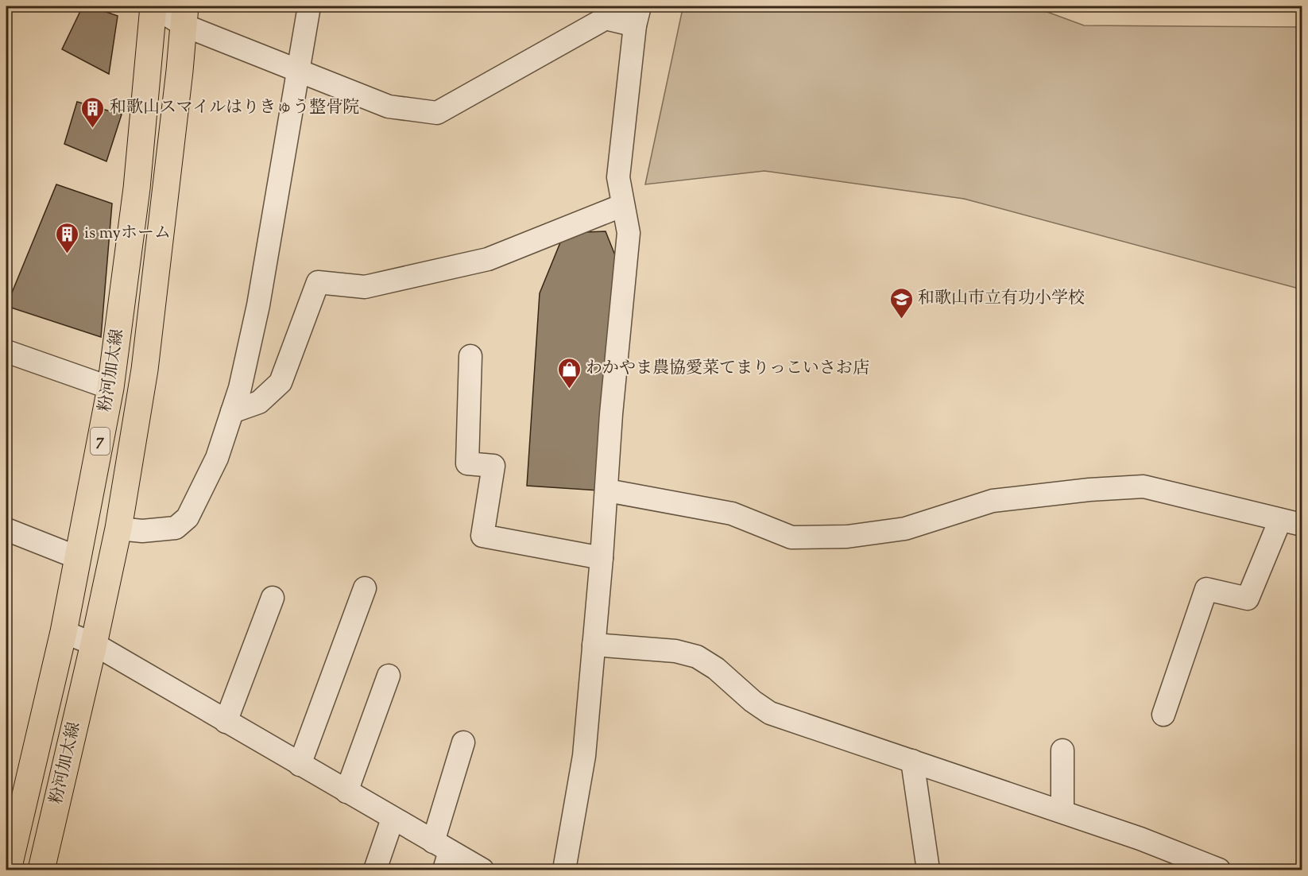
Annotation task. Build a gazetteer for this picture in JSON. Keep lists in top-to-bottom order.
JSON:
{
  "streets": {
    "main road": ["粉河加太線", "7"]
  },
  "places": {
    "building": ["和歌山スマイルはりきゅう整骨院", "is myホーム"],
    "school or university": ["和歌山市立有功小学校"],
    "shop": ["わかやま農協愛菜てまりっこいさお店"]
  }
}
